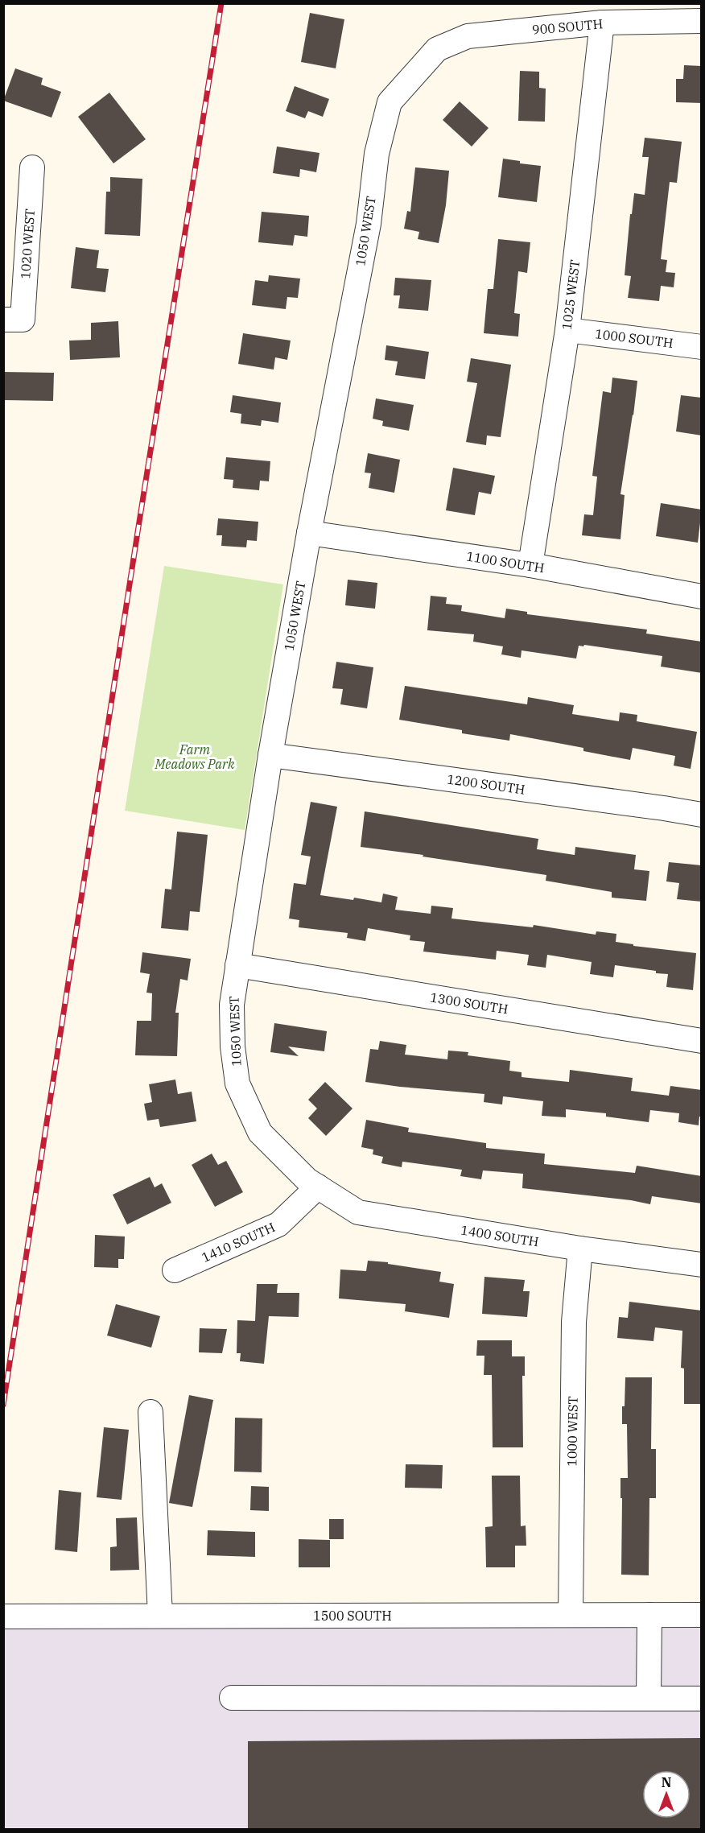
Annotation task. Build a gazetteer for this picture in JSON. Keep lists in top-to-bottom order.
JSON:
{
  "streets": {
    "street": [
      "900 SOUTH",
      "1050 WEST",
      "1020 WEST",
      "1025 WEST",
      "1000 SOUTH",
      "1100 SOUTH",
      "1200 SOUTH",
      "1300 SOUTH",
      "1400 SOUTH",
      "1410 SOUTH",
      "1000 WEST",
      "1500 SOUTH"
    ]
  },
  "crossings": [
    ["900 SOUTH", "1050 WEST"],
    ["900 SOUTH", "1025 WEST"],
    ["1050 WEST", "1100 SOUTH"],
    ["1050 WEST", "1200 SOUTH"],
    ["1050 WEST", "1300 SOUTH"],
    ["1050 WEST", "1400 SOUTH"],
    ["1050 WEST", "1410 SOUTH"],
    ["1025 WEST", "1000 SOUTH"],
    ["1025 WEST", "1100 SOUTH"],
    ["1400 SOUTH", "1410 SOUTH"],
    ["1400 SOUTH", "1000 WEST"],
    ["1000 WEST", "1500 SOUTH"]
  ],
  "parks": ["Farm Meadows Park"],
  "north": "top"
}
